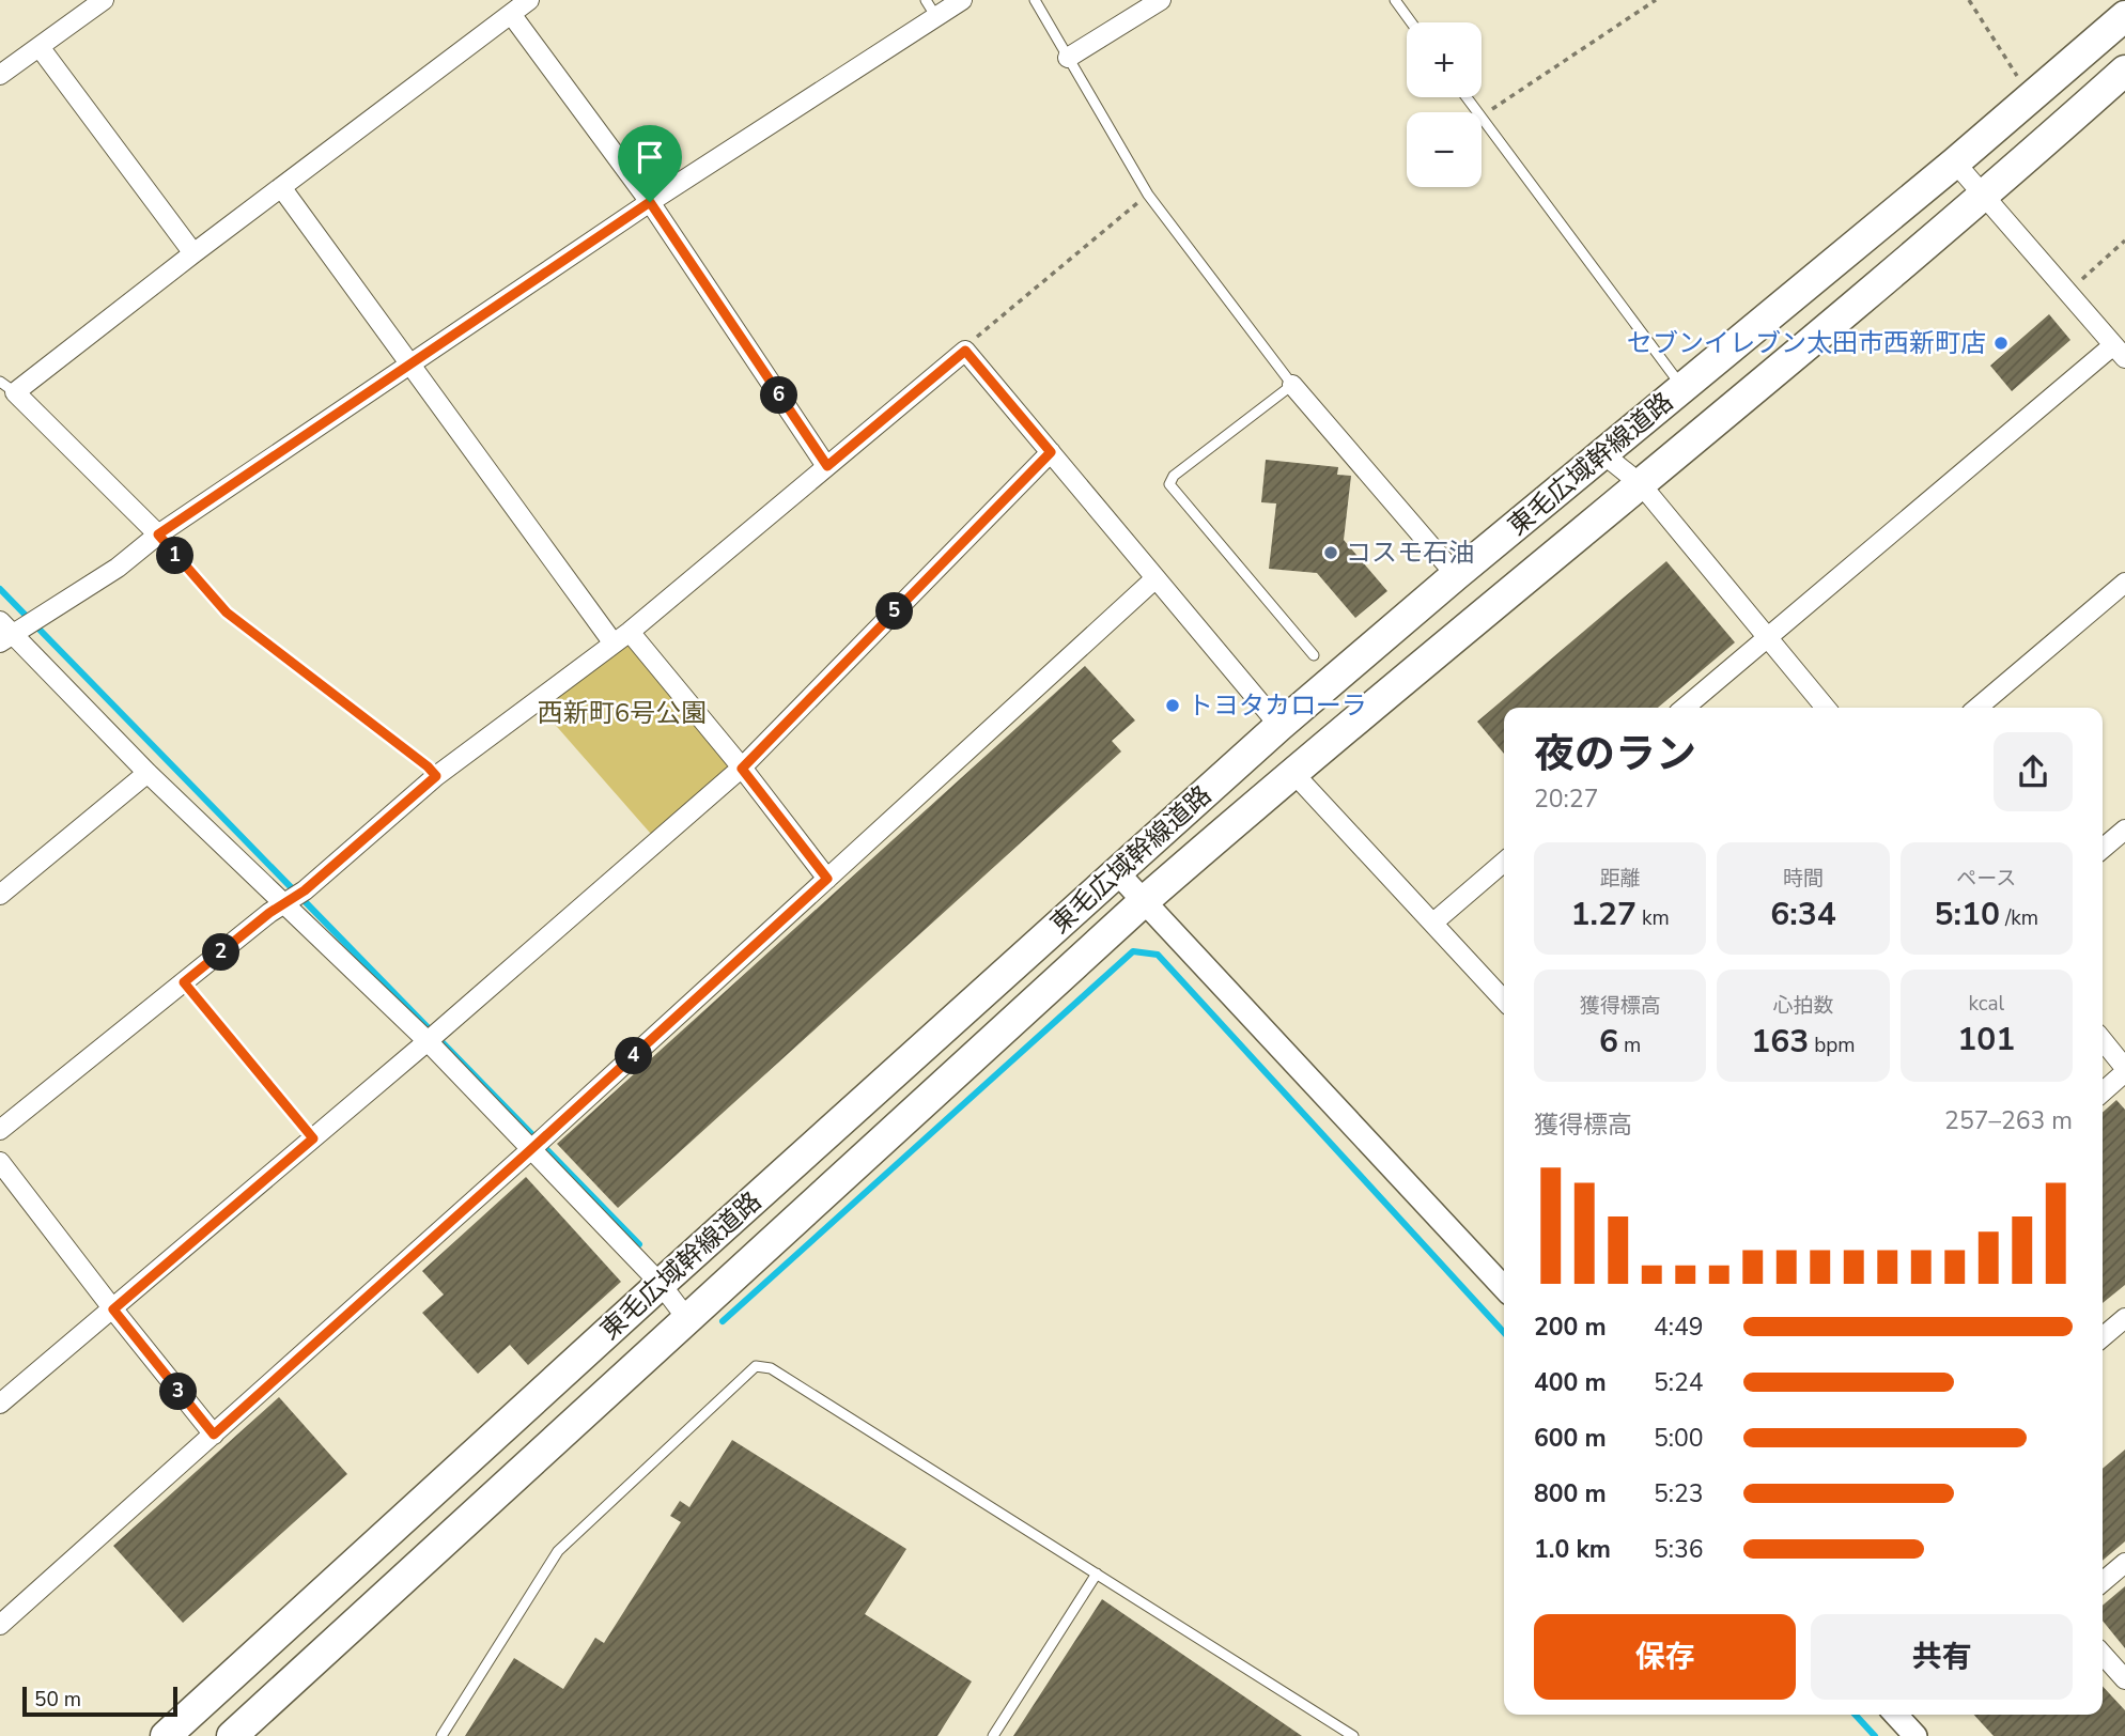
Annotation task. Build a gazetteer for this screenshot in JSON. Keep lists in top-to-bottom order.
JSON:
{
  "streets": {
    "highway": ["東毛広域幹線道路"]
  },
  "parks": ["西新町6号公園"],
  "places": ["セブンイレブン太田市西新町店", "コスモ石油", "トヨタカローラ"],
  "scale_bar": "50 m",
  "page": {
    "map_buttons": ["+", "−"],
    "pins": [
      "6",
      "1",
      "5",
      "2",
      "4",
      "3"
    ],
    "heading": ["夜のラン", "20:27"],
    "stats": [
      ["距離", "1.27 km"],
      ["時間", "6:34"],
      ["ペース", "5:10 /km"],
      ["獲得標高", "6 m"],
      ["心拍数", "163 bpm"],
      ["kcal", "101"]
    ],
    "chart": ["獲得標高", "257–263 m"],
    "list": [
      {
        "name": "200 m",
        "note": "4:49"
      },
      {
        "name": "400 m",
        "note": "5:24"
      },
      {
        "name": "600 m",
        "note": "5:00"
      },
      {
        "name": "800 m",
        "note": "5:23"
      },
      {
        "name": "1.0 km",
        "note": "5:36"
      }
    ],
    "buttons": ["保存", "共有"],
    "scale": "50 m"
  }
}
